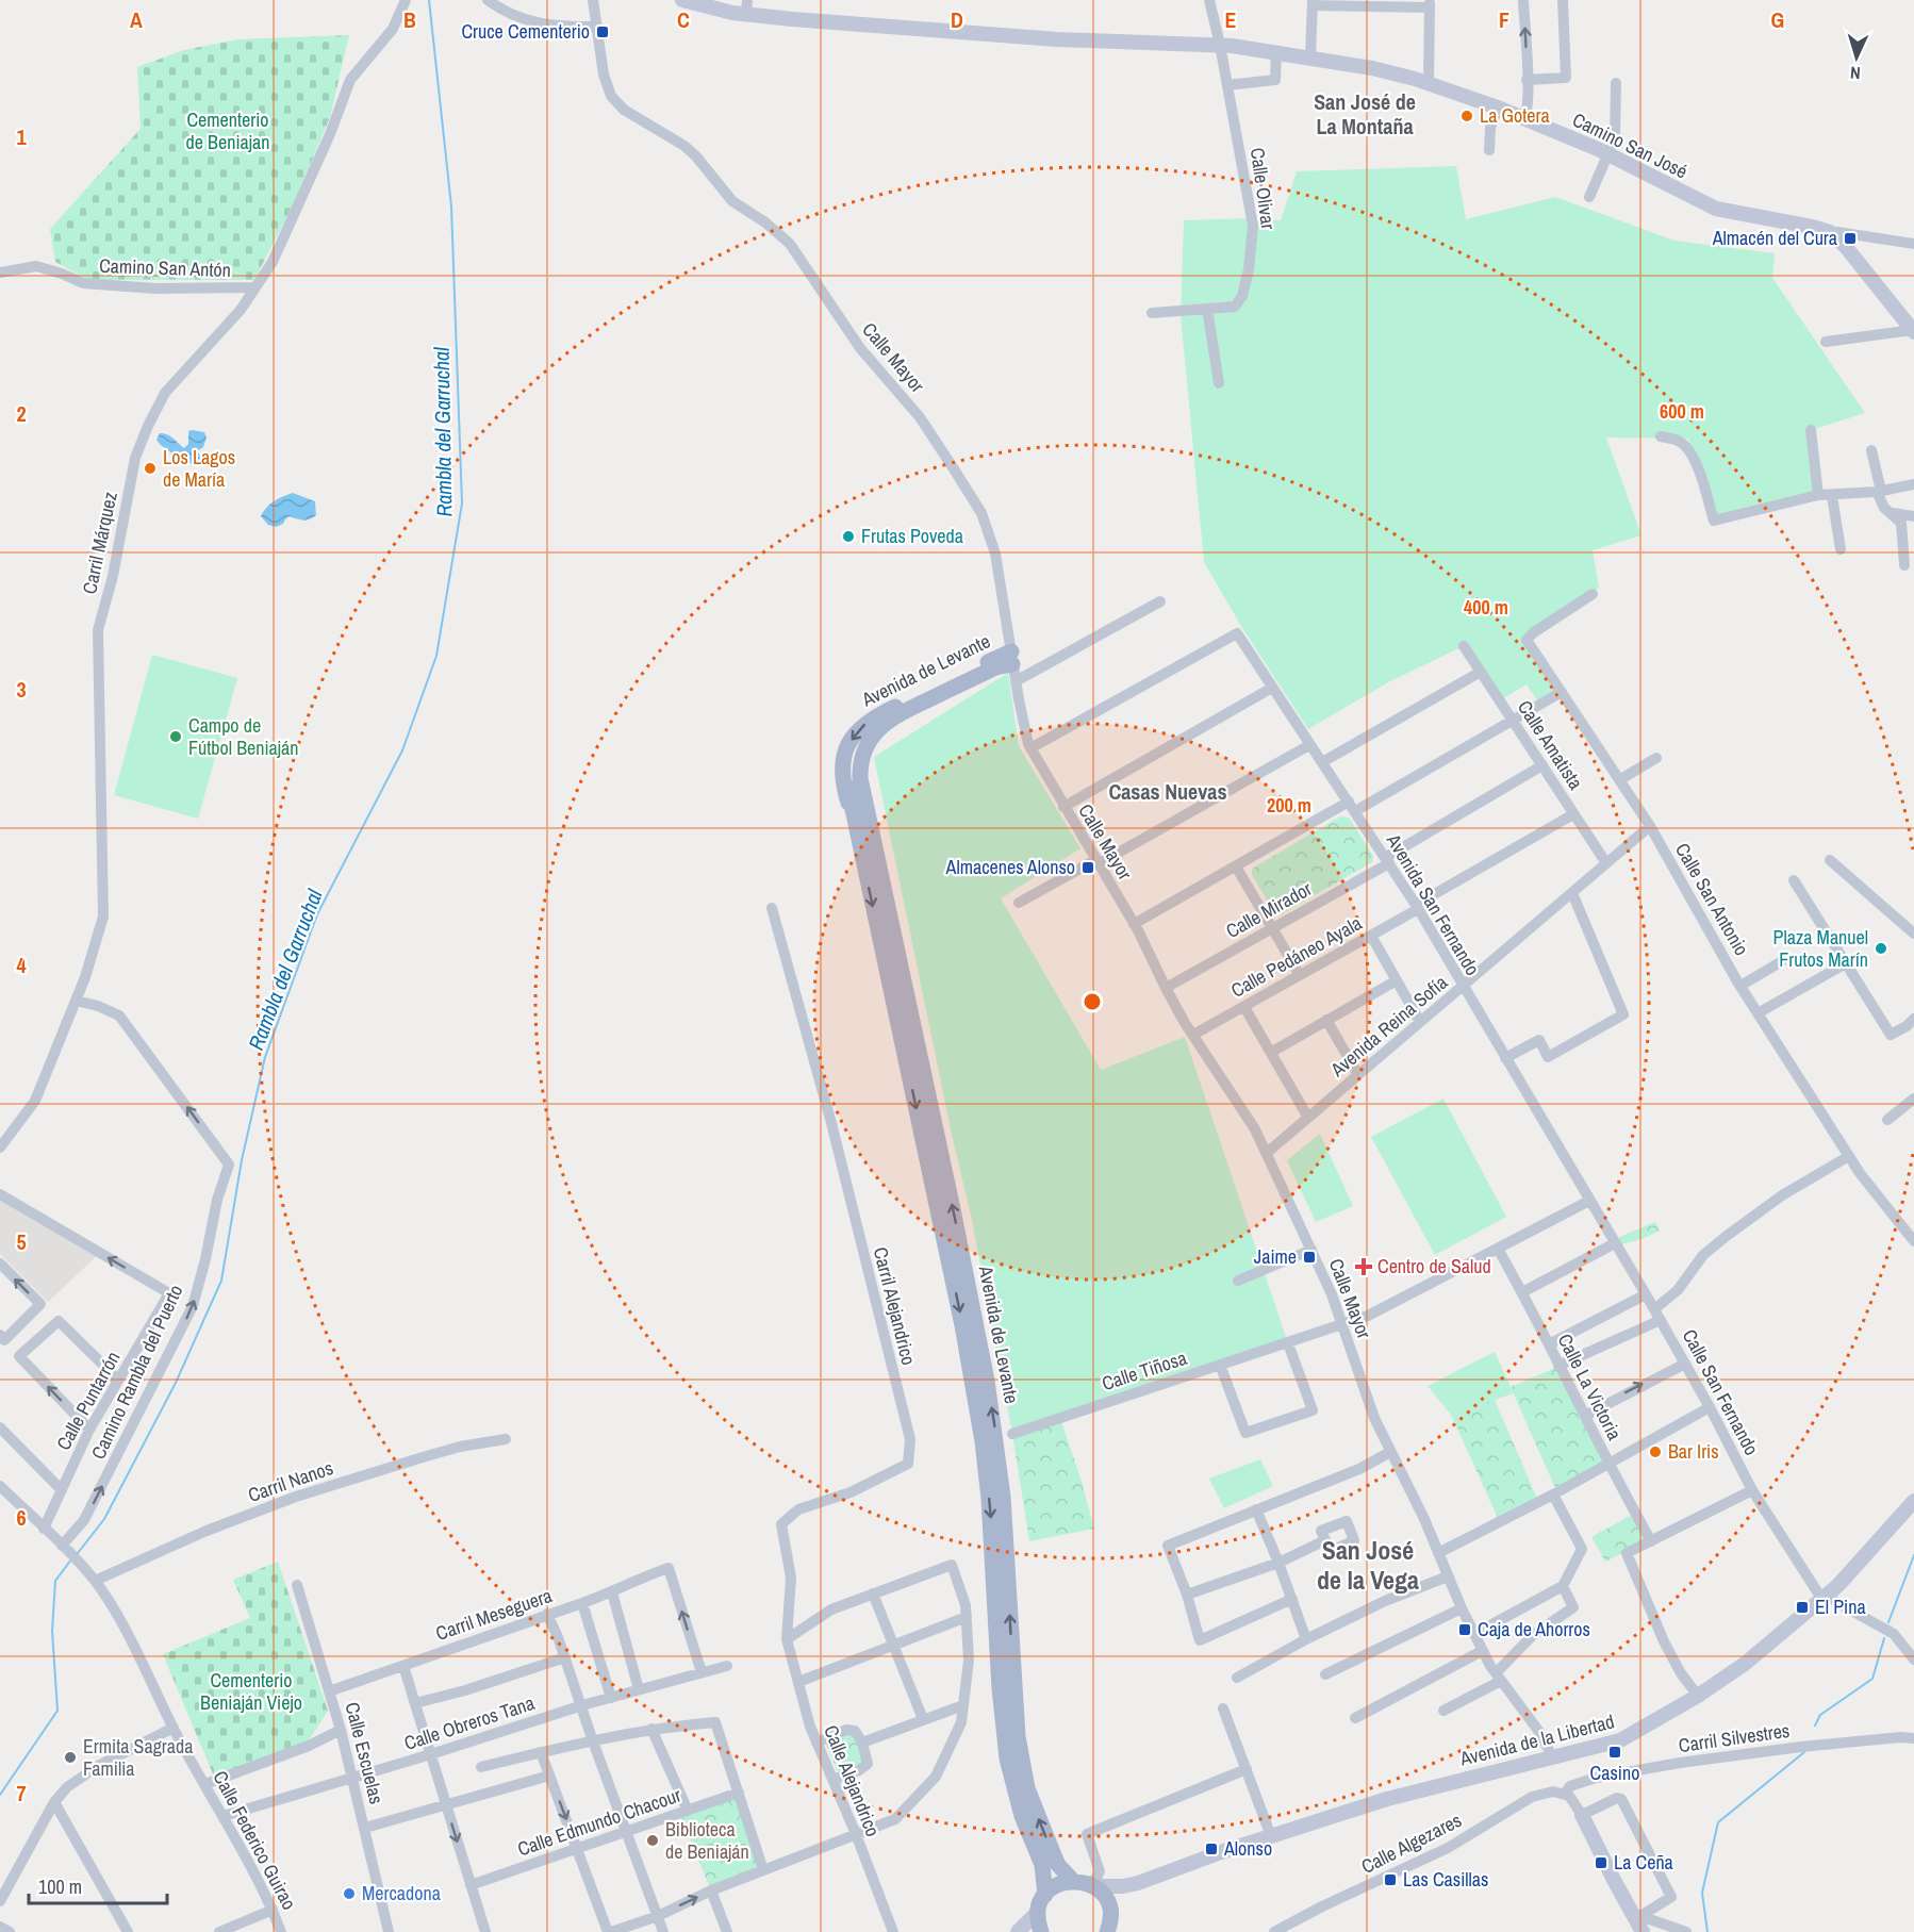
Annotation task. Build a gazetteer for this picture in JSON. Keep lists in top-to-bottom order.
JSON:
{
  "streets": {
    "main road": ["Camino San José", "Avenida de Levante", "Avenida de la Libertad"],
    "street": [
      "Calle Olivar",
      "Camino San Antón",
      "Calle Mayor",
      "Carril Márquez",
      "Calle Amatista",
      "Calle San Antonio",
      "Avenida San Fernando",
      "Calle Mirador",
      "Calle Pedáneo Ayala",
      "Avenida Reina Sofía",
      "Carril Alejandrico",
      "Calle Tiñosa",
      "Camino Rambla del Puerto",
      "Calle La Victoria",
      "Calle San Fernando",
      "Calle Puntarrón",
      "Carril Nanos",
      "Carril Meseguera",
      "Calle Obreros Tana",
      "Carril Silvestres",
      "Calle Escuelas",
      "Calle Alejandrico",
      "Calle Edmundo Chacour",
      "Calle Federico Guirao",
      "Calle Algezares"
    ]
  },
  "crossings": [
    ["Camino San José", "Calle Olivar"],
    ["Camino San Antón", "Carril Márquez"],
    ["Calle Mayor", "Avenida de Levante"],
    ["Calle Mayor", "Avenida San Fernando"],
    ["Calle Mayor", "Calle Mirador"],
    ["Calle Mayor", "Calle Pedáneo Ayala"],
    ["Calle Mayor", "Avenida Reina Sofía"],
    ["Calle Mayor", "Calle Tiñosa"],
    ["Calle Mayor", "Avenida de la Libertad"],
    ["Carril Márquez", "Camino Rambla del Puerto"],
    ["Avenida de Levante", "Avenida de la Libertad"],
    ["Calle Amatista", "Calle Mirador"],
    ["Calle Amatista", "Calle Pedáneo Ayala"],
    ["Calle Amatista", "Avenida Reina Sofía"],
    ["Calle San Antonio", "Avenida Reina Sofía"],
    ["Avenida San Fernando", "Calle Mirador"],
    ["Avenida San Fernando", "Calle Pedáneo Ayala"],
    ["Avenida San Fernando", "Avenida Reina Sofía"],
    ["Avenida San Fernando", "Calle Tiñosa"],
    ["Avenida San Fernando", "Calle San Fernando"],
    ["Carril Alejandrico", "Calle Alejandrico"],
    ["Calle Tiñosa", "Calle La Victoria"],
    ["Calle Tiñosa", "Calle San Fernando"],
    ["Camino Rambla del Puerto", "Calle Federico Guirao"],
    ["Calle San Fernando", "Avenida de la Libertad"],
    ["Calle Puntarrón", "Calle Federico Guirao"],
    ["Carril Nanos", "Calle Federico Guirao"],
    ["Carril Meseguera", "Calle Obreros Tana"],
    ["Carril Meseguera", "Calle Escuelas"],
    ["Calle Obreros Tana", "Calle Escuelas"],
    ["Calle Obreros Tana", "Calle Federico Guirao"],
    ["Carril Silvestres", "Calle Algezares"]
  ],
  "one_way": ["Camino Rambla del Puerto"],
  "districts": ["San José de La Montaña", "Casas Nuevas", "San José de la Vega"],
  "water": ["Rambla del Garruchal"],
  "parks": ["Cementerio de Beniajan", "Cementerio Beniaján Viejo"],
  "places": {
    "transit": [
      "Cruce Cementerio",
      "Almacén del Cura",
      "Almacenes Alonso",
      "Jaime",
      "El Pina",
      "Caja de Ahorros",
      "Casino",
      "Alonso",
      "La Ceña",
      "Las Casillas"
    ],
    "other": [
      "La Gotera",
      "Los Lagos de María",
      "Frutas Poveda",
      "Campo de Fútbol Beniaján",
      "Plaza Manuel Frutos Marín",
      "Bar Iris",
      "Ermita Sagrada Familia",
      "Biblioteca de Beniaján",
      "Mercadona"
    ],
    "health": ["Centro de Salud"]
  },
  "scale_bar": "100 m",
  "north": "bottom",
  "grid": {
    "columns": [
      "A",
      "B",
      "C",
      "D",
      "E",
      "F",
      "G"
    ],
    "rows": [
      "1",
      "2",
      "3",
      "4",
      "5",
      "6",
      "7"
    ]
  },
  "rings": ["600 m", "400 m", "200 m"]
}
